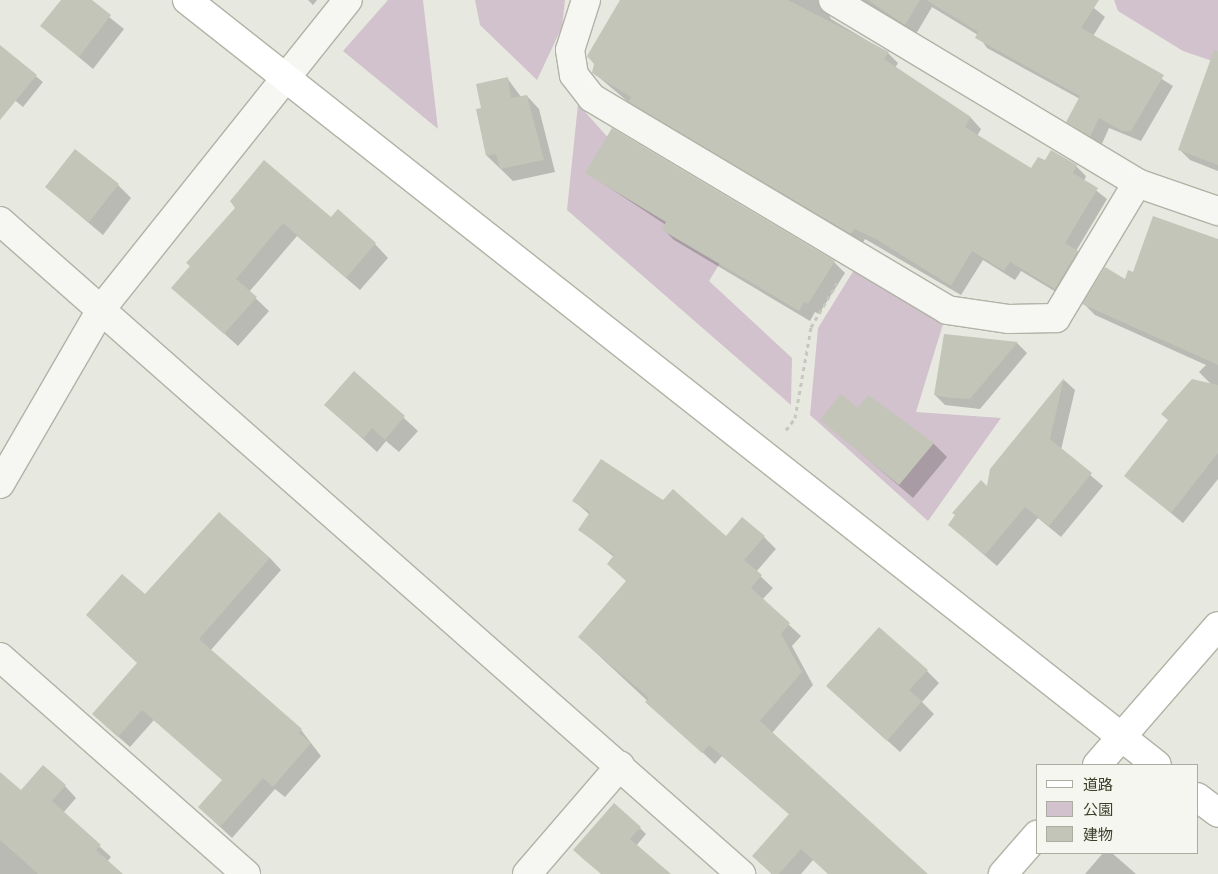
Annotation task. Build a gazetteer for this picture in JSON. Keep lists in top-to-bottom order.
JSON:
{
  "legend": ["道路", "公園", "建物"]
}
